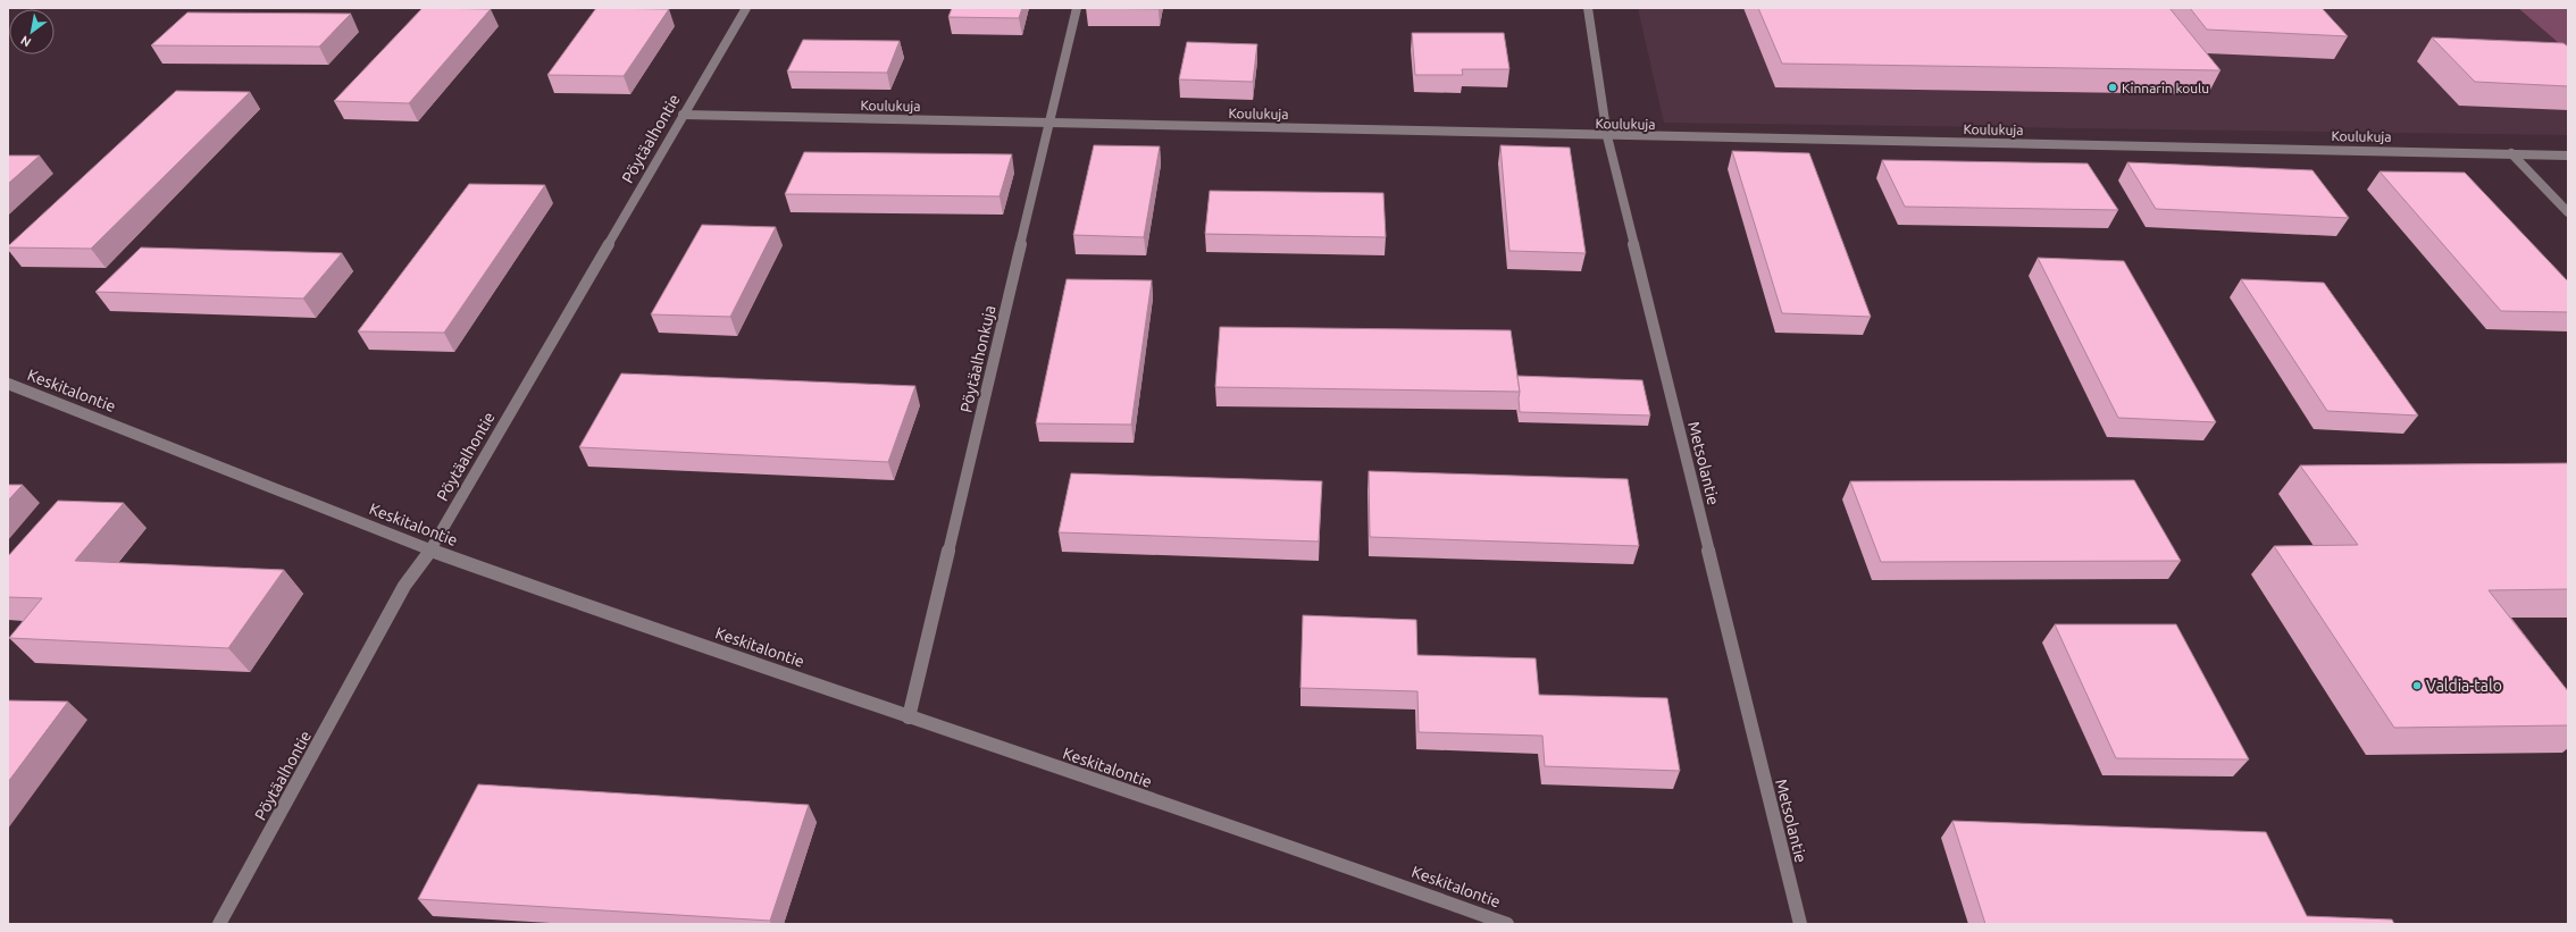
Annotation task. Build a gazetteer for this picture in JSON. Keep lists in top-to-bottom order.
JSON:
{
  "streets": {
    "street": [
      "Koulukuja",
      "Pöytäalhontie",
      "Pöytäalhonkuja",
      "Keskitalontie",
      "Metsolantie"
    ]
  },
  "crossings": [
    ["Koulukuja", "Pöytäalhontie"],
    ["Koulukuja", "Pöytäalhonkuja"],
    ["Koulukuja", "Metsolantie"],
    ["Pöytäalhontie", "Keskitalontie"],
    ["Pöytäalhonkuja", "Keskitalontie"]
  ],
  "places": ["Kinnarin koulu", "Valdia-talo"],
  "north": "bottom left"
}
